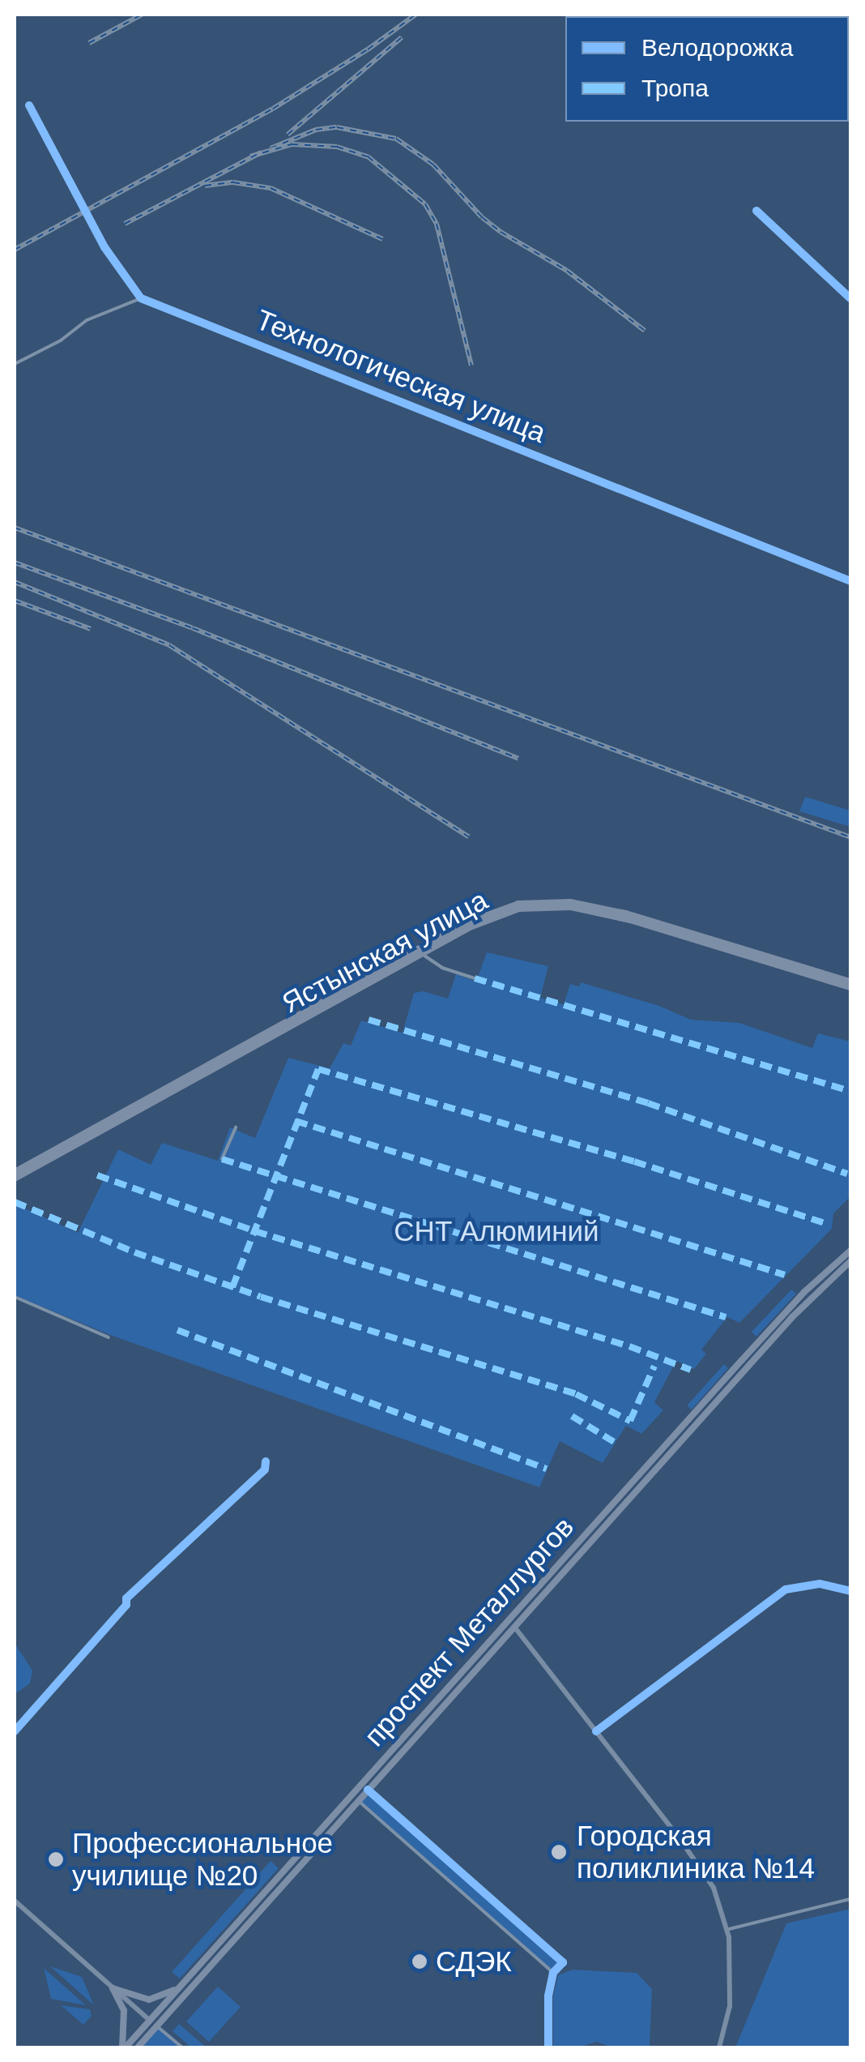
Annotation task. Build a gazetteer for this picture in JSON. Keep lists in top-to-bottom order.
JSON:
{
  "streets": {
    "main road": ["Ястынская улица", "проспект Металлургов"],
    "street": ["Технологическая улица"]
  },
  "parks": ["СНТ Алюминий"],
  "places": ["Городская поликлиника №14", "Профессиональное училище №20", "СДЭК"],
  "legend": ["Велодорожка", "Тропа"]
}
